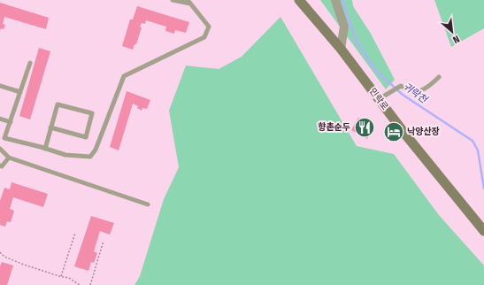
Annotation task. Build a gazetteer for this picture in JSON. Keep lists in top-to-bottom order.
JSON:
{
  "streets": {
    "main road": ["민락로"]
  },
  "water": ["귀락천"],
  "places": {
    "restaurant": ["향촌순두"],
    "hotel": ["낙양산장"]
  },
  "north": "bottom right"
}
